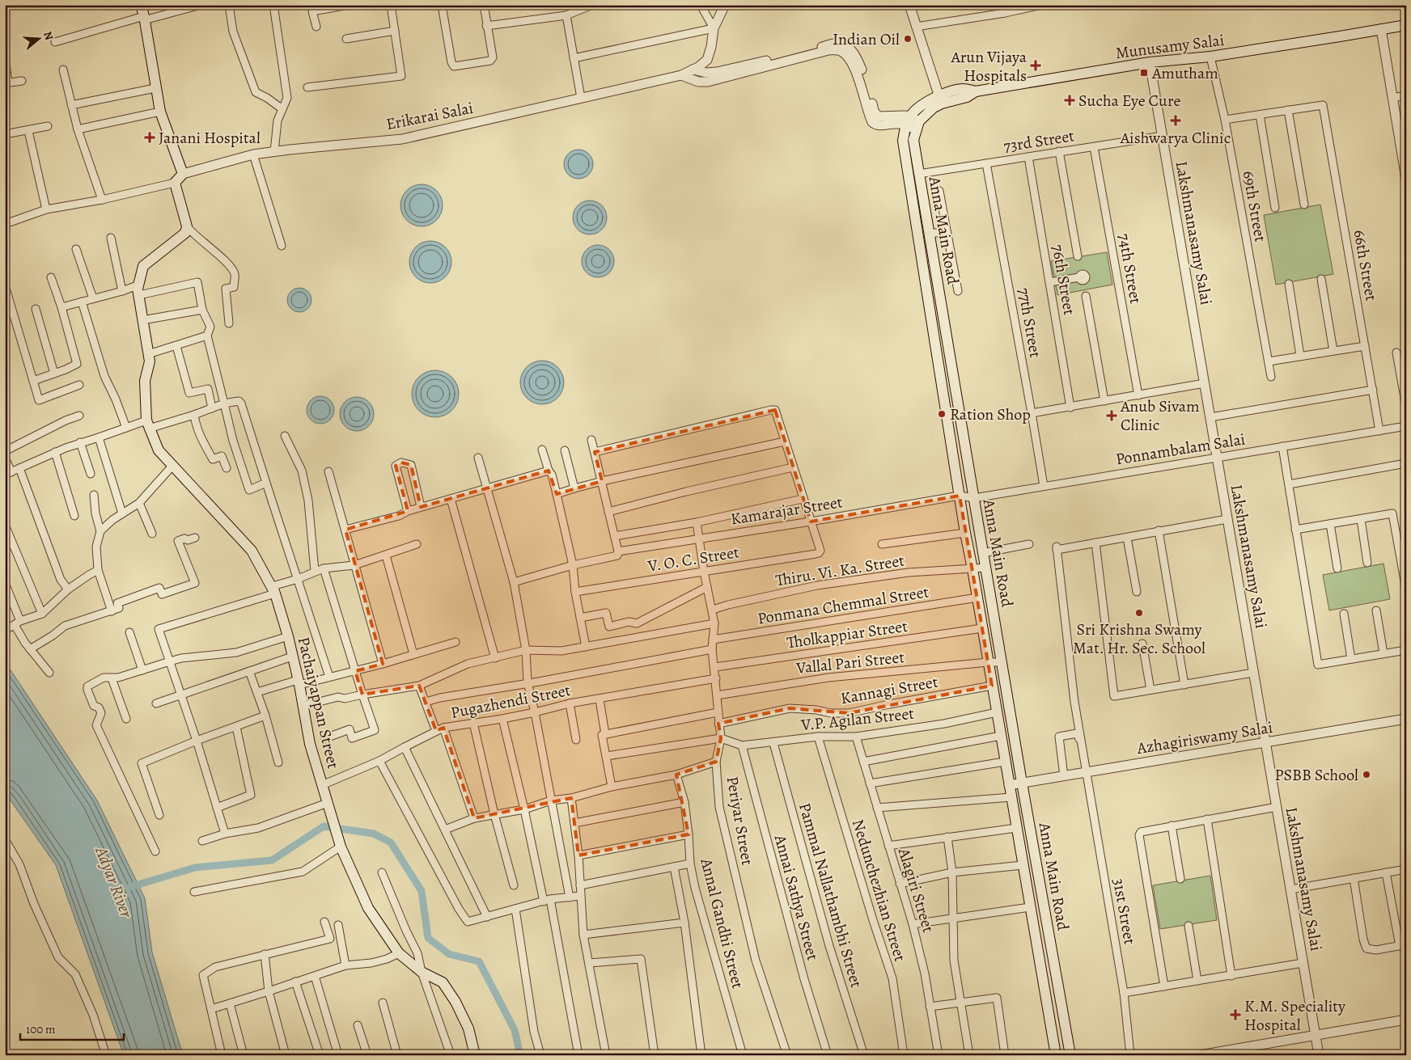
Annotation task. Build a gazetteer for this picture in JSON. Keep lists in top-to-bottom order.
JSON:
{
  "streets": {
    "main road": ["Munusamy Salai", "Anna Main Road", "Pachaiyappan Street"],
    "street": [
      "Erikarai Salai",
      "73rd Street",
      "69th Street",
      "Lakshmanasamy Salai",
      "66th Street",
      "74th Street",
      "76th Street",
      "77th Street",
      "Ponnambalam Salai",
      "Kamarajar Street",
      "V. O. C. Street",
      "Thiru. Vi. Ka. Street",
      "Ponmana Chemmal Street",
      "Tholkappiar Street",
      "Vallal Pari Street",
      "Kannagi Street",
      "Pugazhendi Street",
      "V.P. Agilan Street",
      "Azhagiriswamy Salai",
      "Periyar Street",
      "Nedunchezhian Street",
      "Alagiri Street",
      "Pammal Nallathambhi Street",
      "Annai Sathya Street",
      "31st Street",
      "Annal Gandhi Street"
    ]
  },
  "crossings": [
    ["Munusamy Salai", "69th Street"],
    ["Munusamy Salai", "Lakshmanasamy Salai"],
    ["73rd Street", "Anna Main Road"],
    ["73rd Street", "Lakshmanasamy Salai"],
    ["73rd Street", "74th Street"],
    ["73rd Street", "76th Street"],
    ["73rd Street", "77th Street"],
    ["Anna Main Road", "Ponnambalam Salai"],
    ["Anna Main Road", "Kamarajar Street"],
    ["Anna Main Road", "Thiru. Vi. Ka. Street"],
    ["Anna Main Road", "Ponmana Chemmal Street"],
    ["Anna Main Road", "Tholkappiar Street"],
    ["Anna Main Road", "Vallal Pari Street"],
    ["Anna Main Road", "Kannagi Street"],
    ["Anna Main Road", "V.P. Agilan Street"],
    ["Anna Main Road", "Azhagiriswamy Salai"],
    ["Lakshmanasamy Salai", "Ponnambalam Salai"],
    ["Lakshmanasamy Salai", "Azhagiriswamy Salai"],
    ["66th Street", "Ponnambalam Salai"],
    ["77th Street", "Ponnambalam Salai"],
    ["Ponnambalam Salai", "Kamarajar Street"],
    ["Kamarajar Street", "V. O. C. Street"],
    ["Kamarajar Street", "Periyar Street"],
    ["V. O. C. Street", "Periyar Street"],
    ["Thiru. Vi. Ka. Street", "Periyar Street"],
    ["Ponmana Chemmal Street", "Periyar Street"],
    ["Tholkappiar Street", "Periyar Street"],
    ["Vallal Pari Street", "Periyar Street"],
    ["Kannagi Street", "Periyar Street"],
    ["Pugazhendi Street", "Pachaiyappan Street"],
    ["Pugazhendi Street", "Periyar Street"],
    ["V.P. Agilan Street", "Periyar Street"],
    ["V.P. Agilan Street", "Nedunchezhian Street"],
    ["V.P. Agilan Street", "Alagiri Street"],
    ["V.P. Agilan Street", "Pammal Nallathambhi Street"],
    ["V.P. Agilan Street", "Annai Sathya Street"],
    ["Azhagiriswamy Salai", "31st Street"]
  ],
  "water": ["Adyar River"],
  "places": {
    "other": [
      "Indian Oil",
      "Ration Shop",
      "Sri Krishna Swamy Mat. Hr. Sec. School",
      "PSBB School"
    ],
    "health": [
      "Arun Vijaya Hospitals",
      "Sucha Eye Cure",
      "Aishwarya Clinic",
      "Janani Hospital",
      "Anub Sivam Clinic",
      "K.M. Speciality Hospital"
    ],
    "transit": ["Amutham"]
  },
  "scale_bar": "100 m",
  "north": "right"
}
